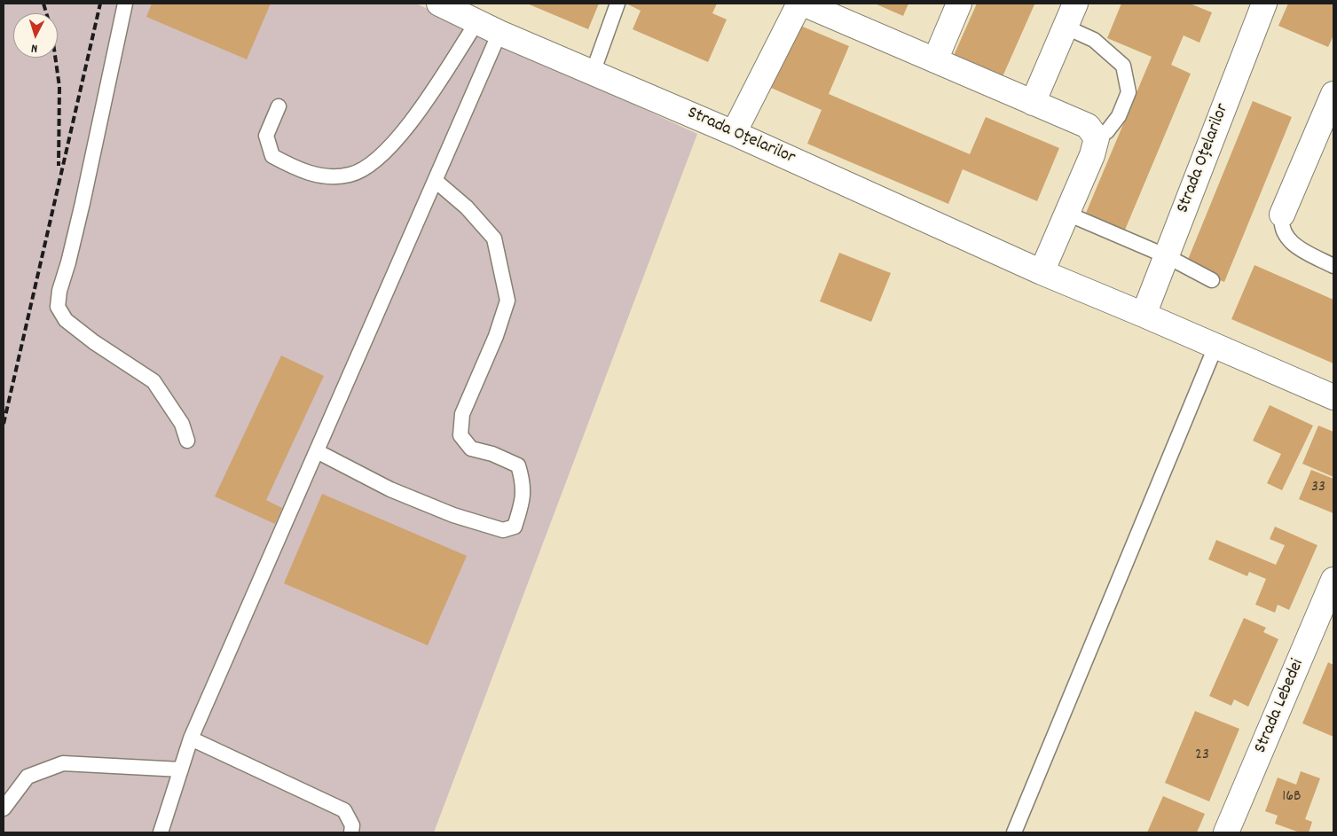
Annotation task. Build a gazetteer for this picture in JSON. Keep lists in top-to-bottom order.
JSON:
{
  "streets": {
    "street": ["Strada Oțelarilor", "Strada Lebedei"]
  },
  "house_numbers": ["33", "23", "16B"],
  "north": "bottom"
}
